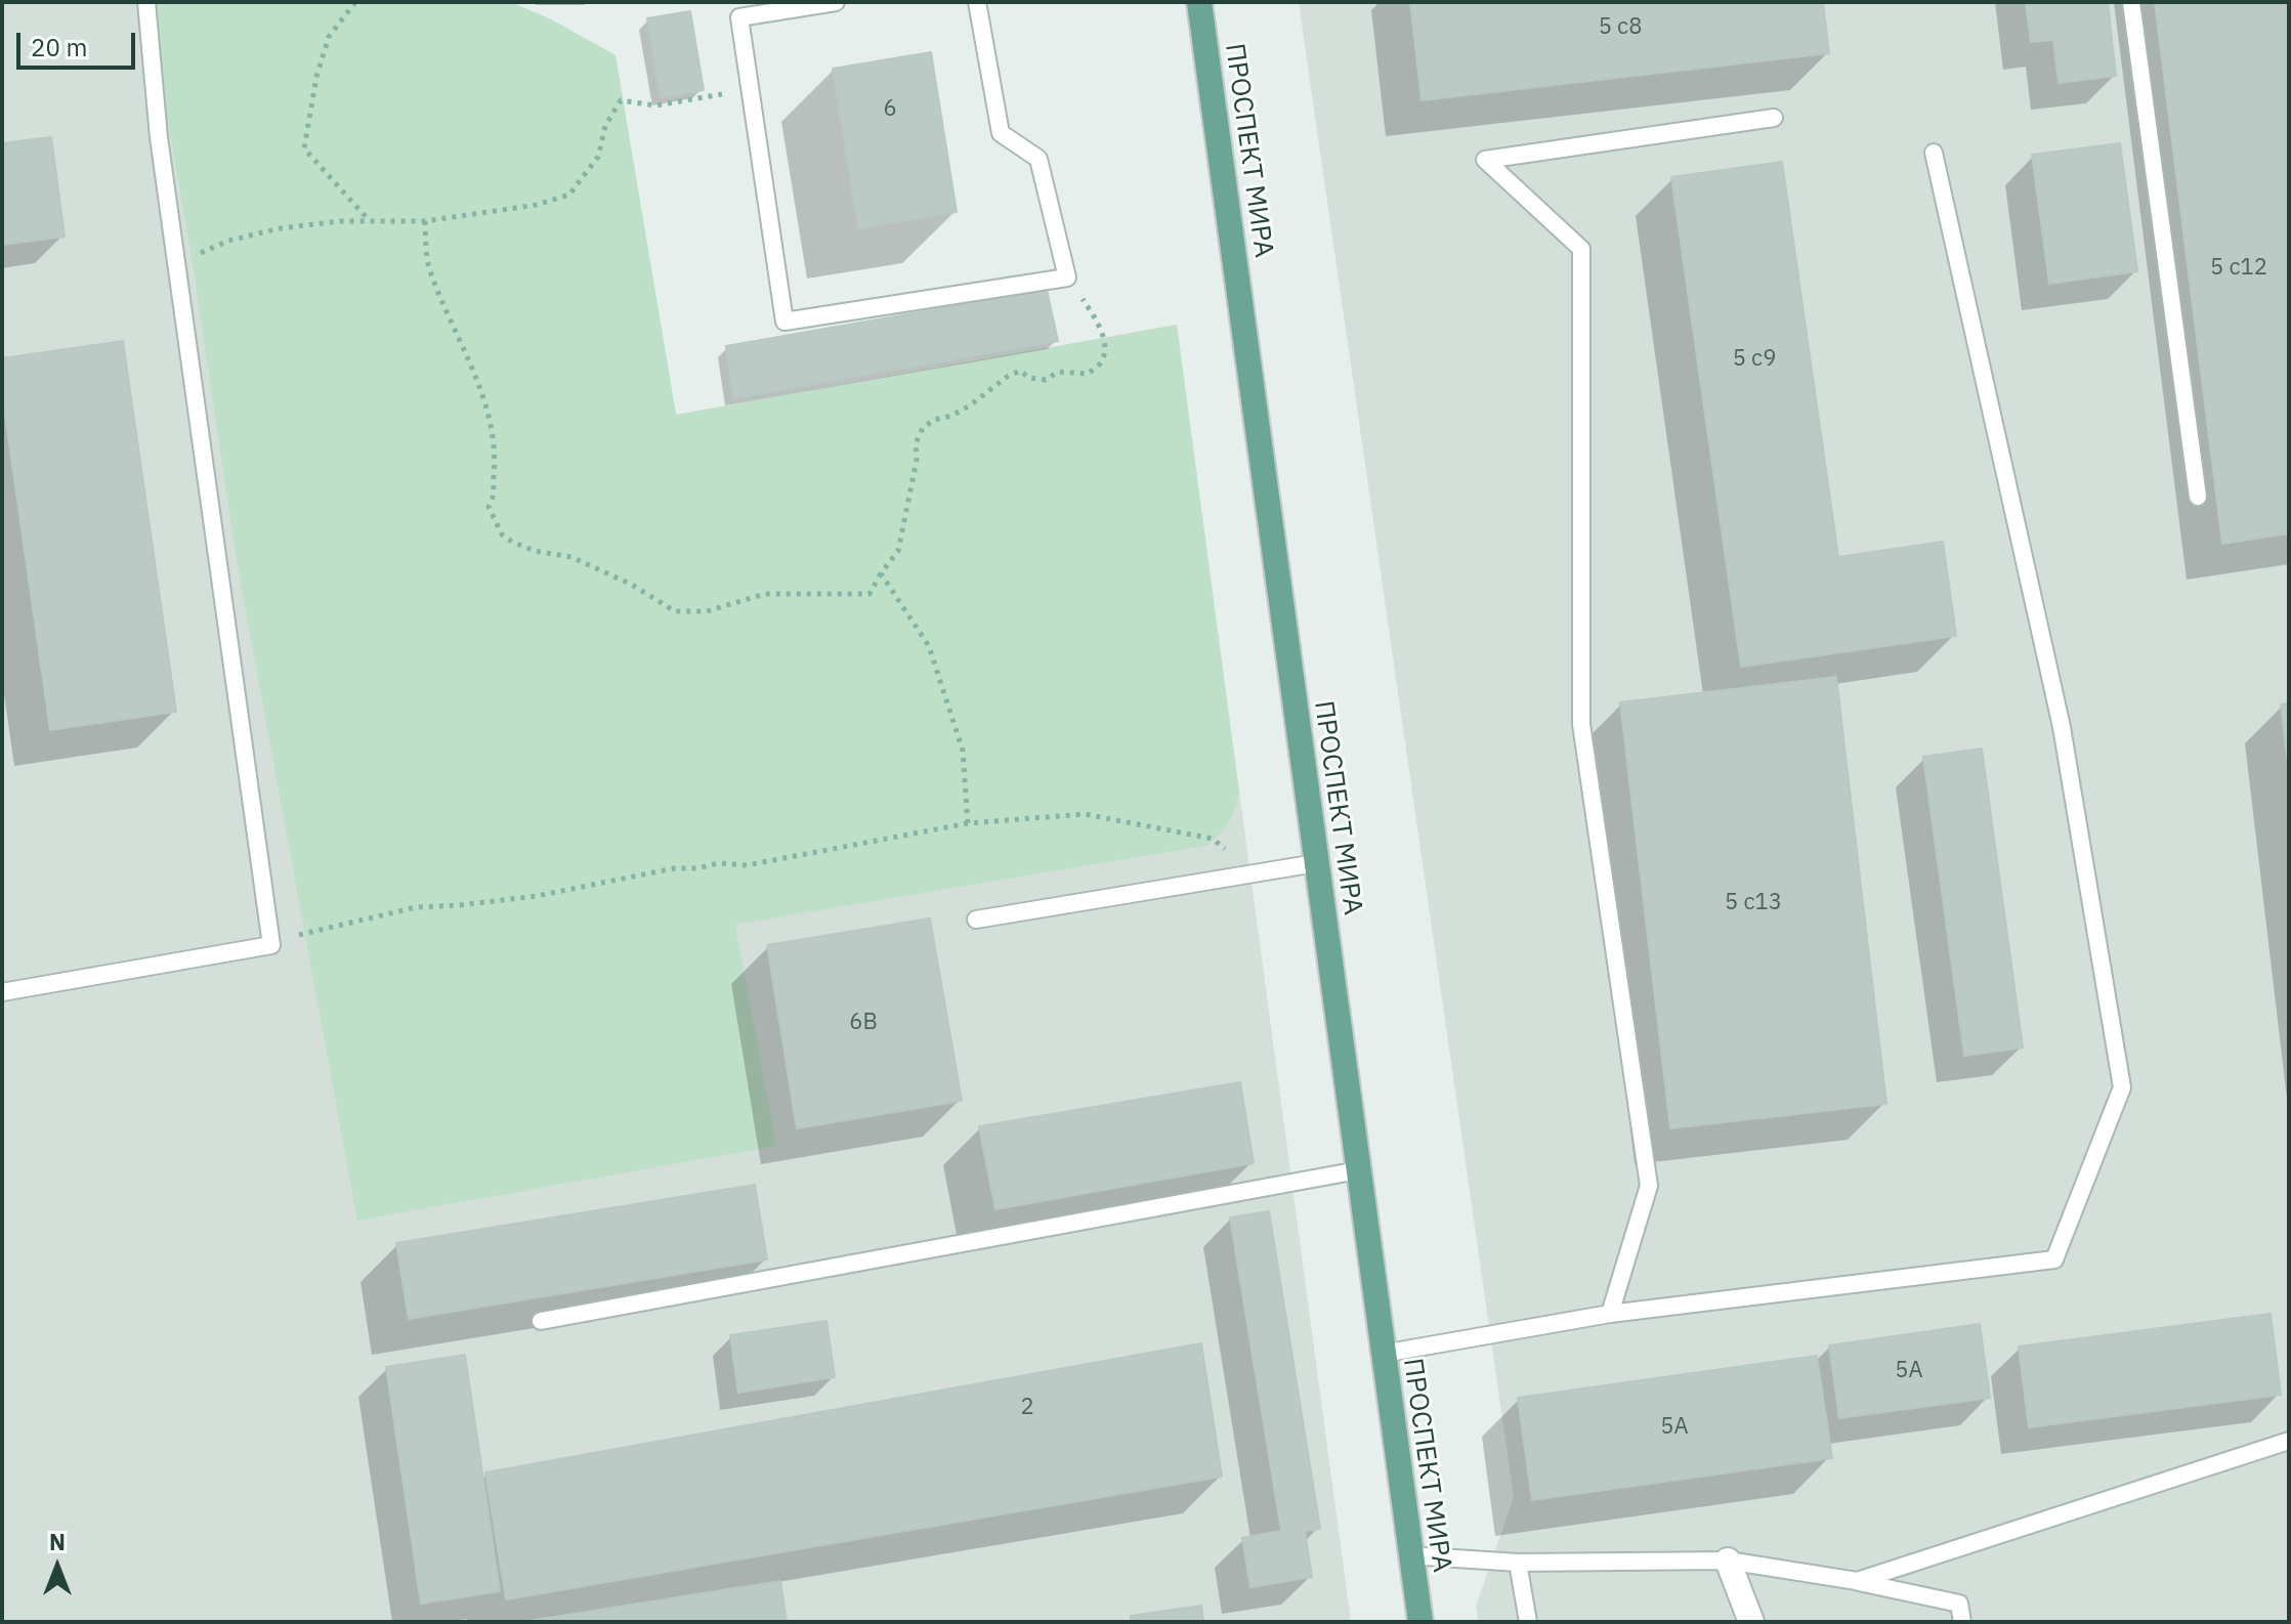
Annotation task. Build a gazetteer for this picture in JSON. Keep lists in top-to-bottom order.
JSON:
{
  "streets": {
    "main road": ["ПРОСПЕКТ МИРА"]
  },
  "house_numbers": [
    "5 с8",
    "6",
    "5 с12",
    "5 с9",
    "5 с13",
    "6В",
    "5А",
    "2",
    "5А"
  ],
  "scale_bar": "20 m",
  "north": "top"
}
